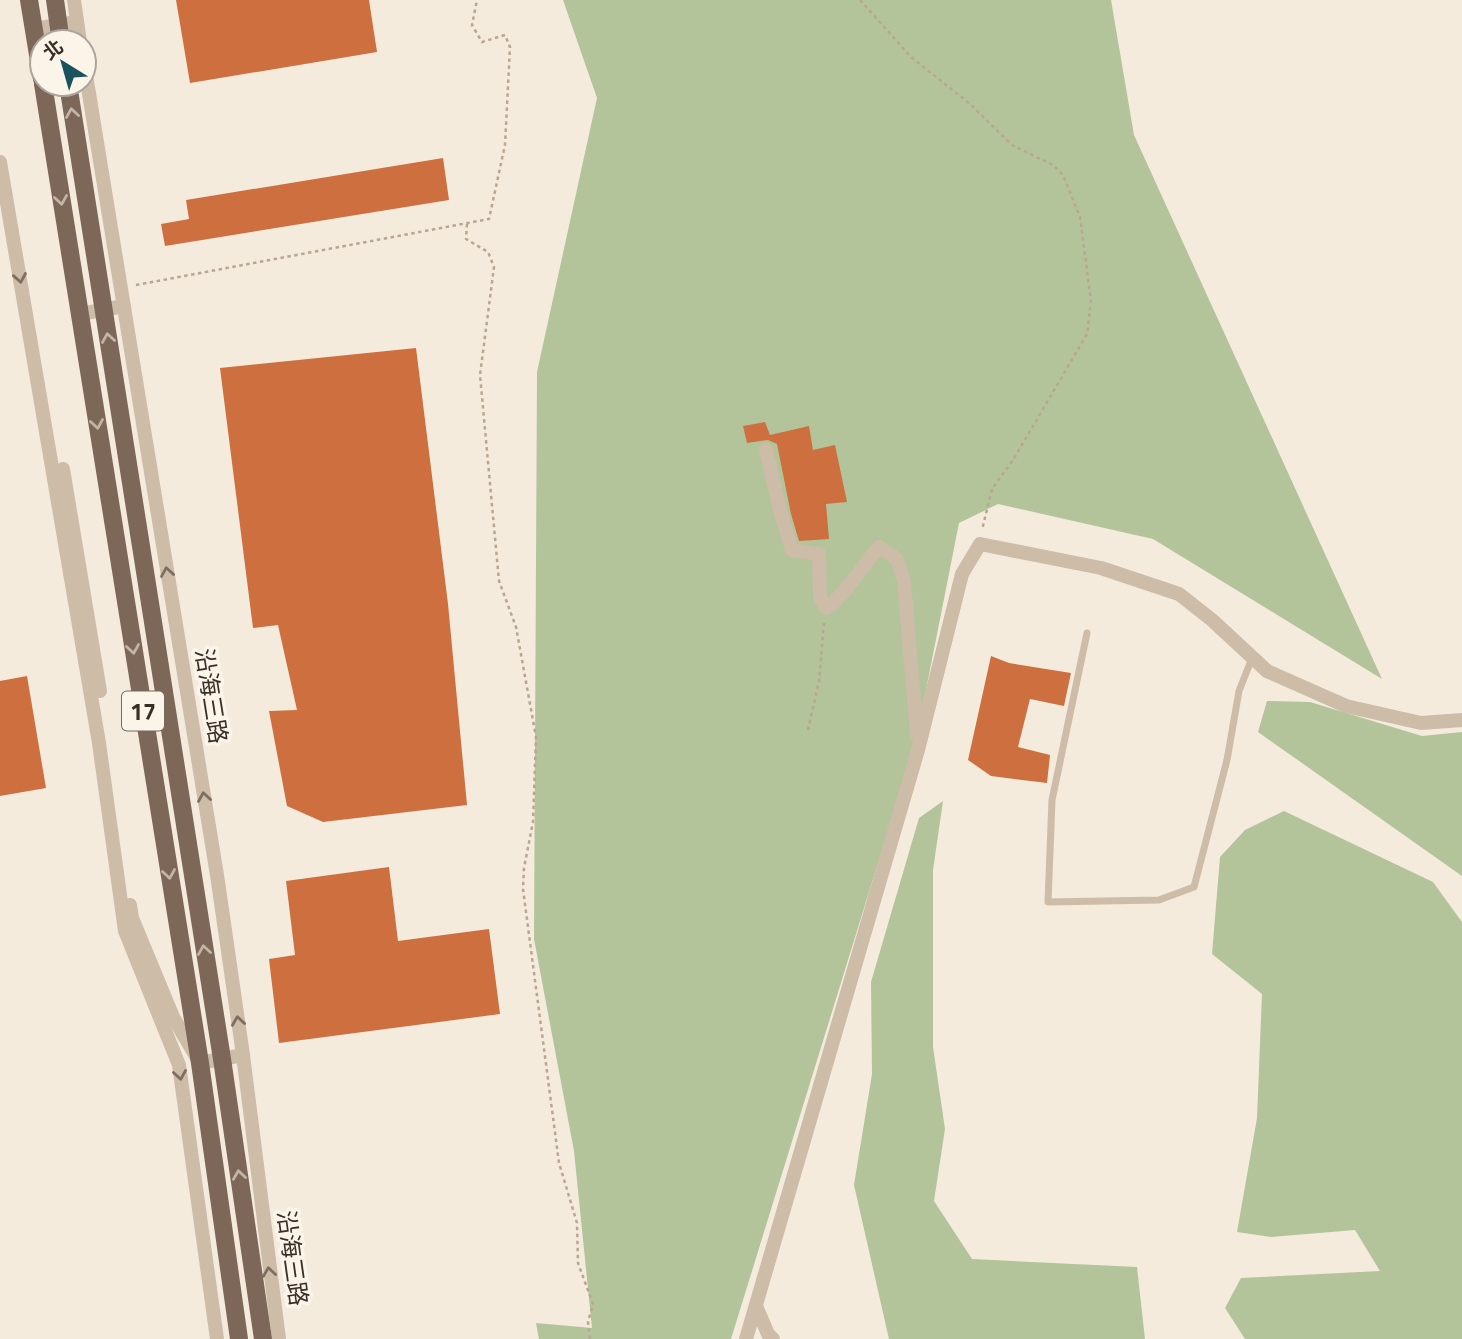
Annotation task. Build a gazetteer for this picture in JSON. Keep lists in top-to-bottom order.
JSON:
{
  "streets": {
    "main road": ["沿海三路", "17"]
  },
  "north": "top left"
}
